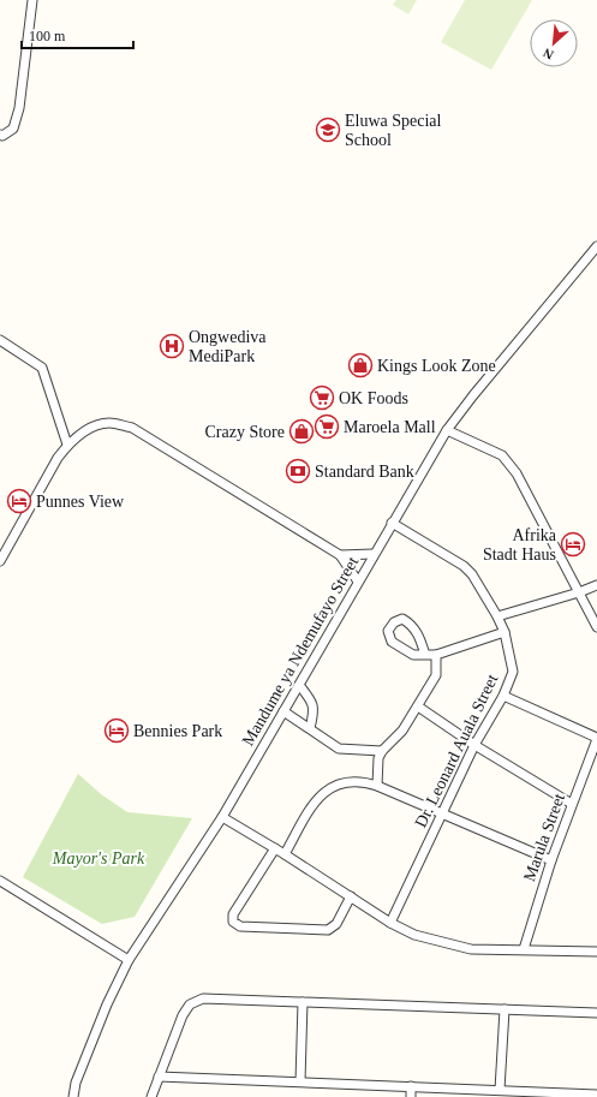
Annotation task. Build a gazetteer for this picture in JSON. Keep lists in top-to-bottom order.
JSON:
{
  "streets": {
    "street": ["Mandume ya Ndemufayo Street", "Dr. Leonard Auala Street", "Marula Street"]
  },
  "crossings": [
    ["Mandume ya Ndemufayo Street", "Dr. Leonard Auala Street"]
  ],
  "parks": ["Mayor's Park"],
  "places": {
    "school or university": ["Eluwa Special School"],
    "hospital": ["Ongwediva MediPark"],
    "shop": ["Kings Look Zone", "Crazy Store"],
    "supermarket": ["OK Foods", "Maroela Mall"],
    "bank": ["Standard Bank"],
    "hotel": ["Punnes View", "Afrika Stadt Haus", "Bennies Park"]
  },
  "scale_bar": "100 m",
  "north": "bottom left"
}
